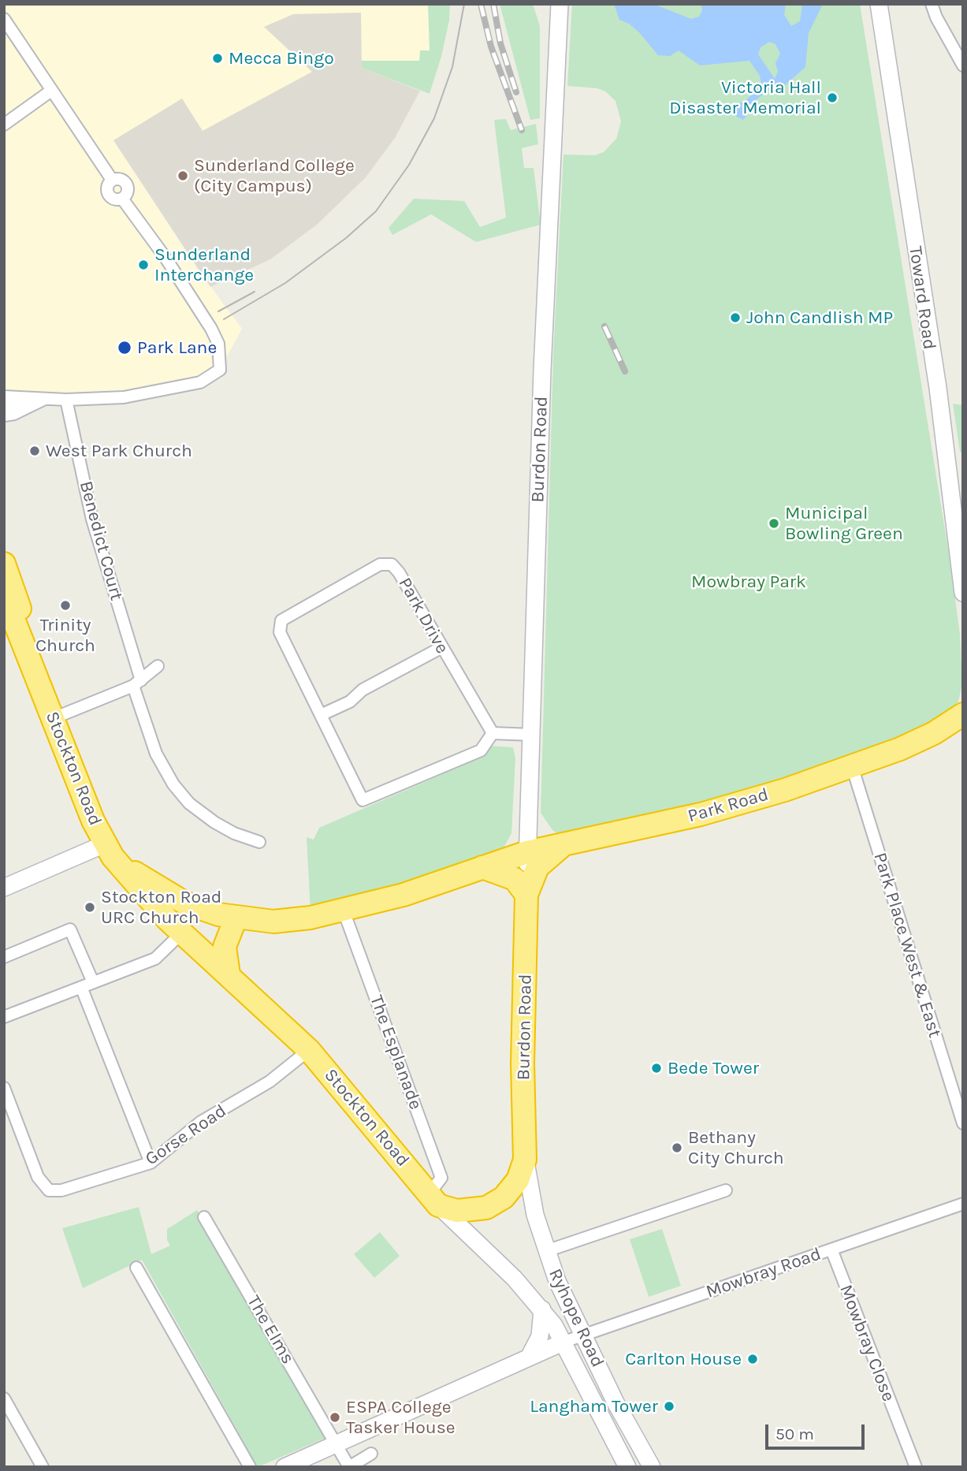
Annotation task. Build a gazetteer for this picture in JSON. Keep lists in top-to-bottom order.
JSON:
{
  "streets": {
    "highway": ["Burdon Road", "Stockton Road", "Park Road"],
    "street": [
      "Toward Road",
      "Benedict Court",
      "Park Drive",
      "Park Place West & East",
      "The Esplanade",
      "Gorse Road",
      "Mowbray Road",
      "Ryhope Road",
      "The Elms",
      "Mowbray Close"
    ]
  },
  "crossings": [
    ["Burdon Road", "Park Road"],
    ["Burdon Road", "Ryhope Road"],
    ["Stockton Road", "Park Road"],
    ["Stockton Road", "The Esplanade"],
    ["Stockton Road", "Gorse Road"],
    ["Stockton Road", "Ryhope Road"],
    ["Park Road", "Park Place West & East"],
    ["Park Road", "The Esplanade"],
    ["Mowbray Road", "Ryhope Road"],
    ["Mowbray Road", "Mowbray Close"]
  ],
  "parks": ["Mowbray Park"],
  "places": [
    "Mecca Bingo",
    "Victoria Hall Disaster Memorial",
    "Sunderland College (City Campus)",
    "Sunderland Interchange",
    "John Candlish MP",
    "Park Lane",
    "West Park Church",
    "Municipal Bowling Green",
    "Trinity Church",
    "Stockton Road URC Church",
    "Bede Tower",
    "Bethany City Church",
    "Carlton House",
    "Langham Tower",
    "ESPA College Tasker House"
  ],
  "scale_bar": "50 m"
}
